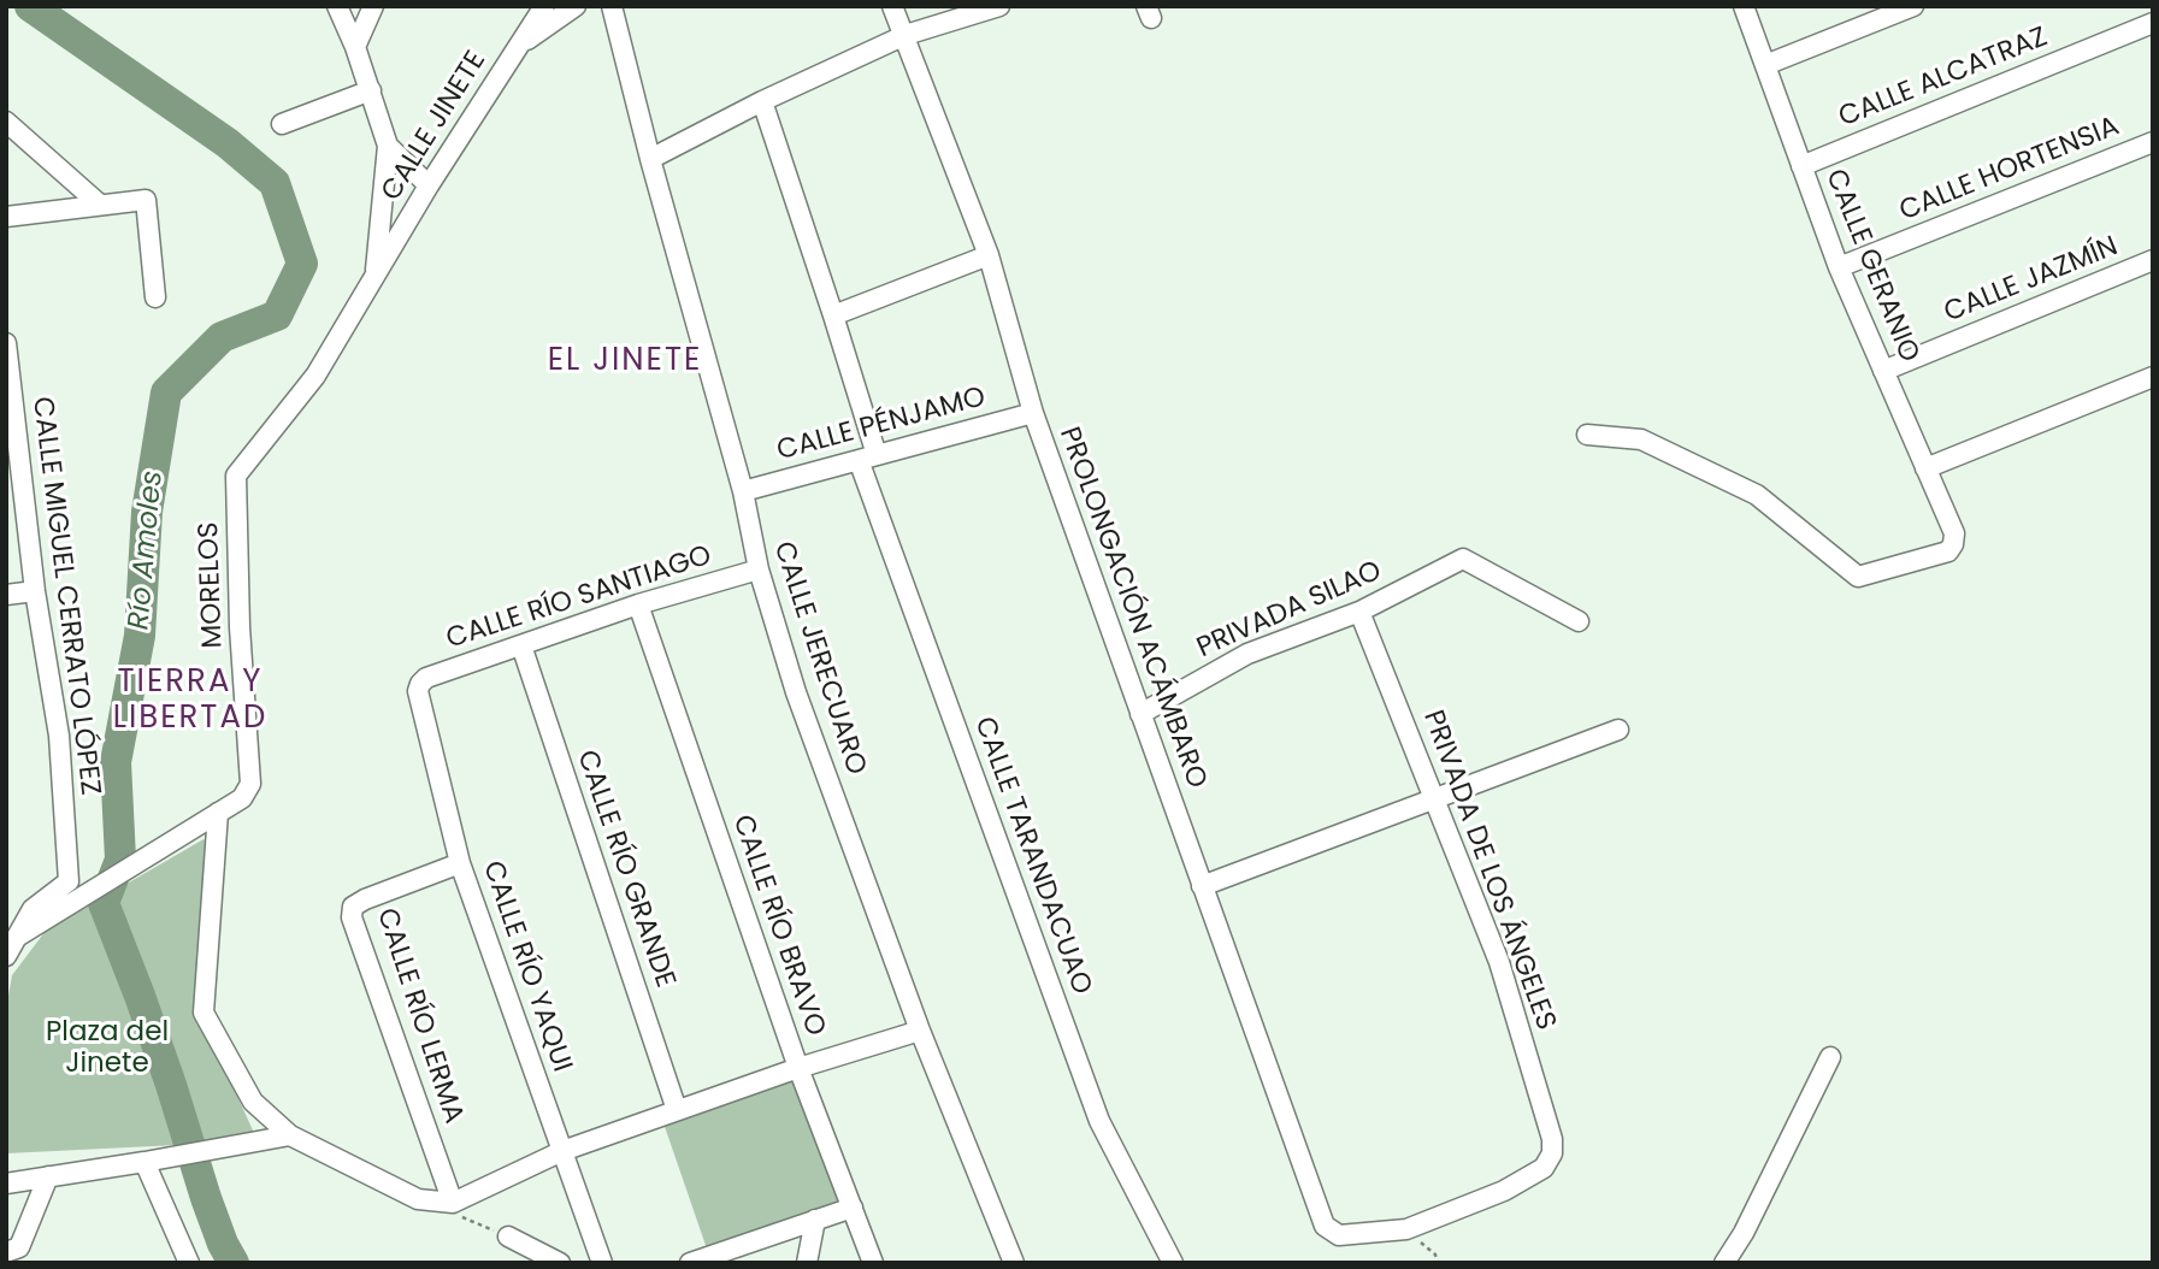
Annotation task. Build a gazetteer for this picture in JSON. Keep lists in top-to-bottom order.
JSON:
{
  "streets": {
    "street": [
      "CALLE ALCATRAZ",
      "CALLE JINETE",
      "CALLE HORTENSIA",
      "CALLE GERANIO",
      "CALLE JAZMÍN",
      "CALLE PÉNJAMO",
      "MORELOS",
      "CALLE MIGUEL CERRATO LÓPEZ",
      "CALLE RÍO SANTIAGO",
      "PROLONGACIÓN ACÁMBARO",
      "PRIVADA SILAO",
      "CALLE JERECUARO",
      "CALLE TARANDACUAO",
      "CALLE RÍO GRANDE",
      "PRIVADA DE LOS ÁNGELES",
      "CALLE RÍO BRAVO",
      "CALLE RÍO YAQUI",
      "CALLE RÍO LERMA"
    ]
  },
  "crossings": [
    ["CALLE ALCATRAZ", "CALLE GERANIO"],
    ["CALLE JINETE", "MORELOS"],
    ["CALLE HORTENSIA", "CALLE GERANIO"],
    ["CALLE GERANIO", "CALLE JAZMÍN"],
    ["CALLE PÉNJAMO", "PROLONGACIÓN ACÁMBARO"],
    ["CALLE PÉNJAMO", "CALLE JERECUARO"],
    ["CALLE PÉNJAMO", "CALLE TARANDACUAO"],
    ["MORELOS", "CALLE MIGUEL CERRATO LÓPEZ"],
    ["CALLE RÍO SANTIAGO", "CALLE JERECUARO"],
    ["CALLE RÍO SANTIAGO", "CALLE RÍO GRANDE"],
    ["CALLE RÍO SANTIAGO", "CALLE RÍO BRAVO"],
    ["CALLE RÍO SANTIAGO", "CALLE RÍO YAQUI"],
    ["PROLONGACIÓN ACÁMBARO", "PRIVADA SILAO"],
    ["PROLONGACIÓN ACÁMBARO", "PRIVADA DE LOS ÁNGELES"],
    ["PRIVADA SILAO", "PRIVADA DE LOS ÁNGELES"],
    ["CALLE RÍO YAQUI", "CALLE RÍO LERMA"]
  ],
  "districts": ["EL JINETE", "TIERRA Y LIBERTAD"],
  "water": ["Río Amoles"],
  "parks": ["Plaza del Jinete"]
}
